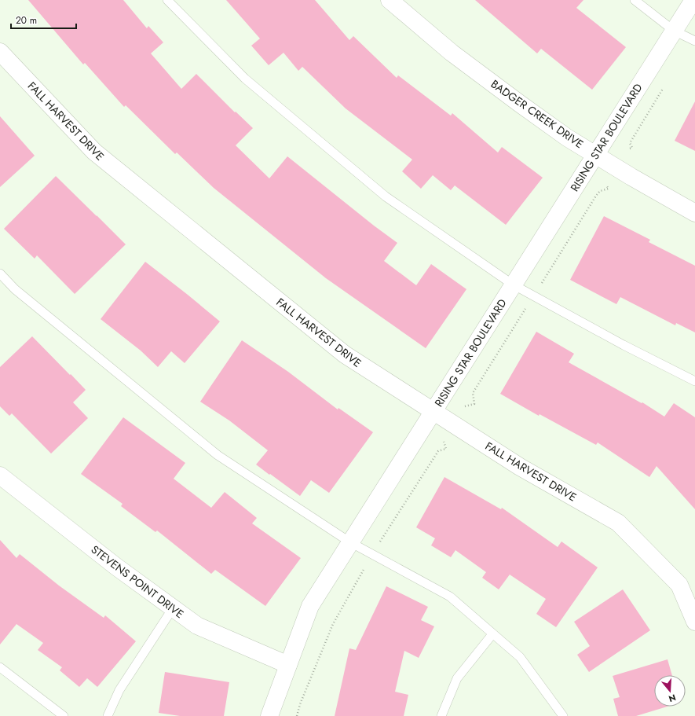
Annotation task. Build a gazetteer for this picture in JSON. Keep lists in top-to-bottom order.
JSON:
{
  "streets": {
    "street": [
      "BADGER CREEK DRIVE",
      "FALL HARVEST DRIVE",
      "RISING STAR BOULEVARD",
      "STEVENS POINT DRIVE"
    ]
  },
  "crossings": [
    ["BADGER CREEK DRIVE", "RISING STAR BOULEVARD"],
    ["FALL HARVEST DRIVE", "RISING STAR BOULEVARD"],
    ["RISING STAR BOULEVARD", "STEVENS POINT DRIVE"]
  ],
  "scale_bar": "20 m",
  "north": "bottom"
}
